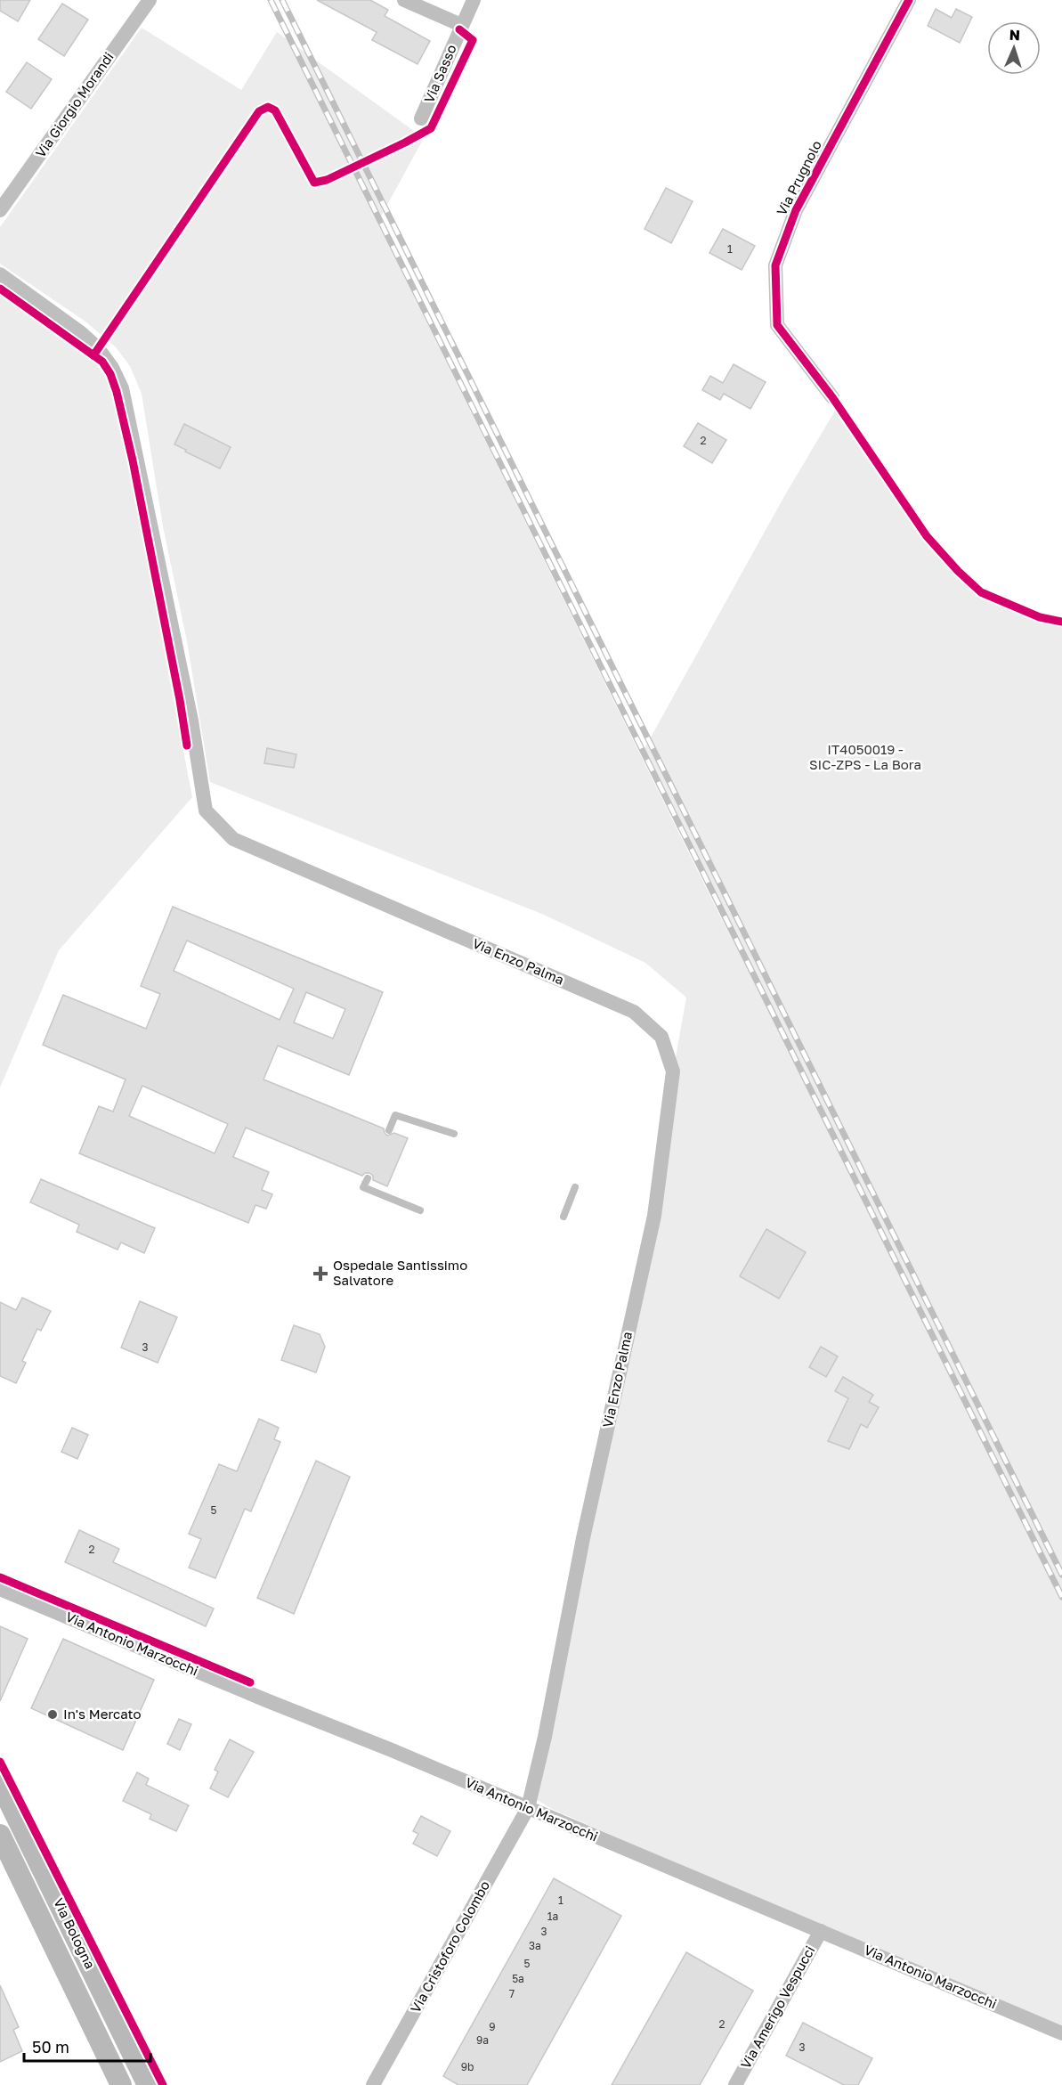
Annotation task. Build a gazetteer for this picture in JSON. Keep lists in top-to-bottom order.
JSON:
{
  "streets": {
    "main road": ["Via Bologna"],
    "street": [
      "Via Sasso",
      "Via Giorgio Morandi",
      "Via Prugnolo",
      "Via Enzo Palma",
      "Via Antonio Marzocchi",
      "Via Cristoforo Colombo",
      "Via Amerigo Vespucci"
    ]
  },
  "crossings": [
    ["Via Enzo Palma", "Via Antonio Marzocchi"],
    ["Via Enzo Palma", "Via Cristoforo Colombo"],
    ["Via Antonio Marzocchi", "Via Cristoforo Colombo"],
    ["Via Antonio Marzocchi", "Via Amerigo Vespucci"]
  ],
  "parks": ["IT4050019 - SIC-ZPS - La Bora"],
  "places": {
    "health": ["Ospedale Santissimo Salvatore"],
    "other": ["In's Mercato"]
  },
  "house_numbers": [
    "1",
    "2",
    "3",
    "5",
    "2",
    "1",
    "1a",
    "3",
    "3a",
    "5",
    "5a",
    "7",
    "2",
    "9",
    "9a",
    "3",
    "9b"
  ],
  "scale_bar": "50 m",
  "north": "top"
}
